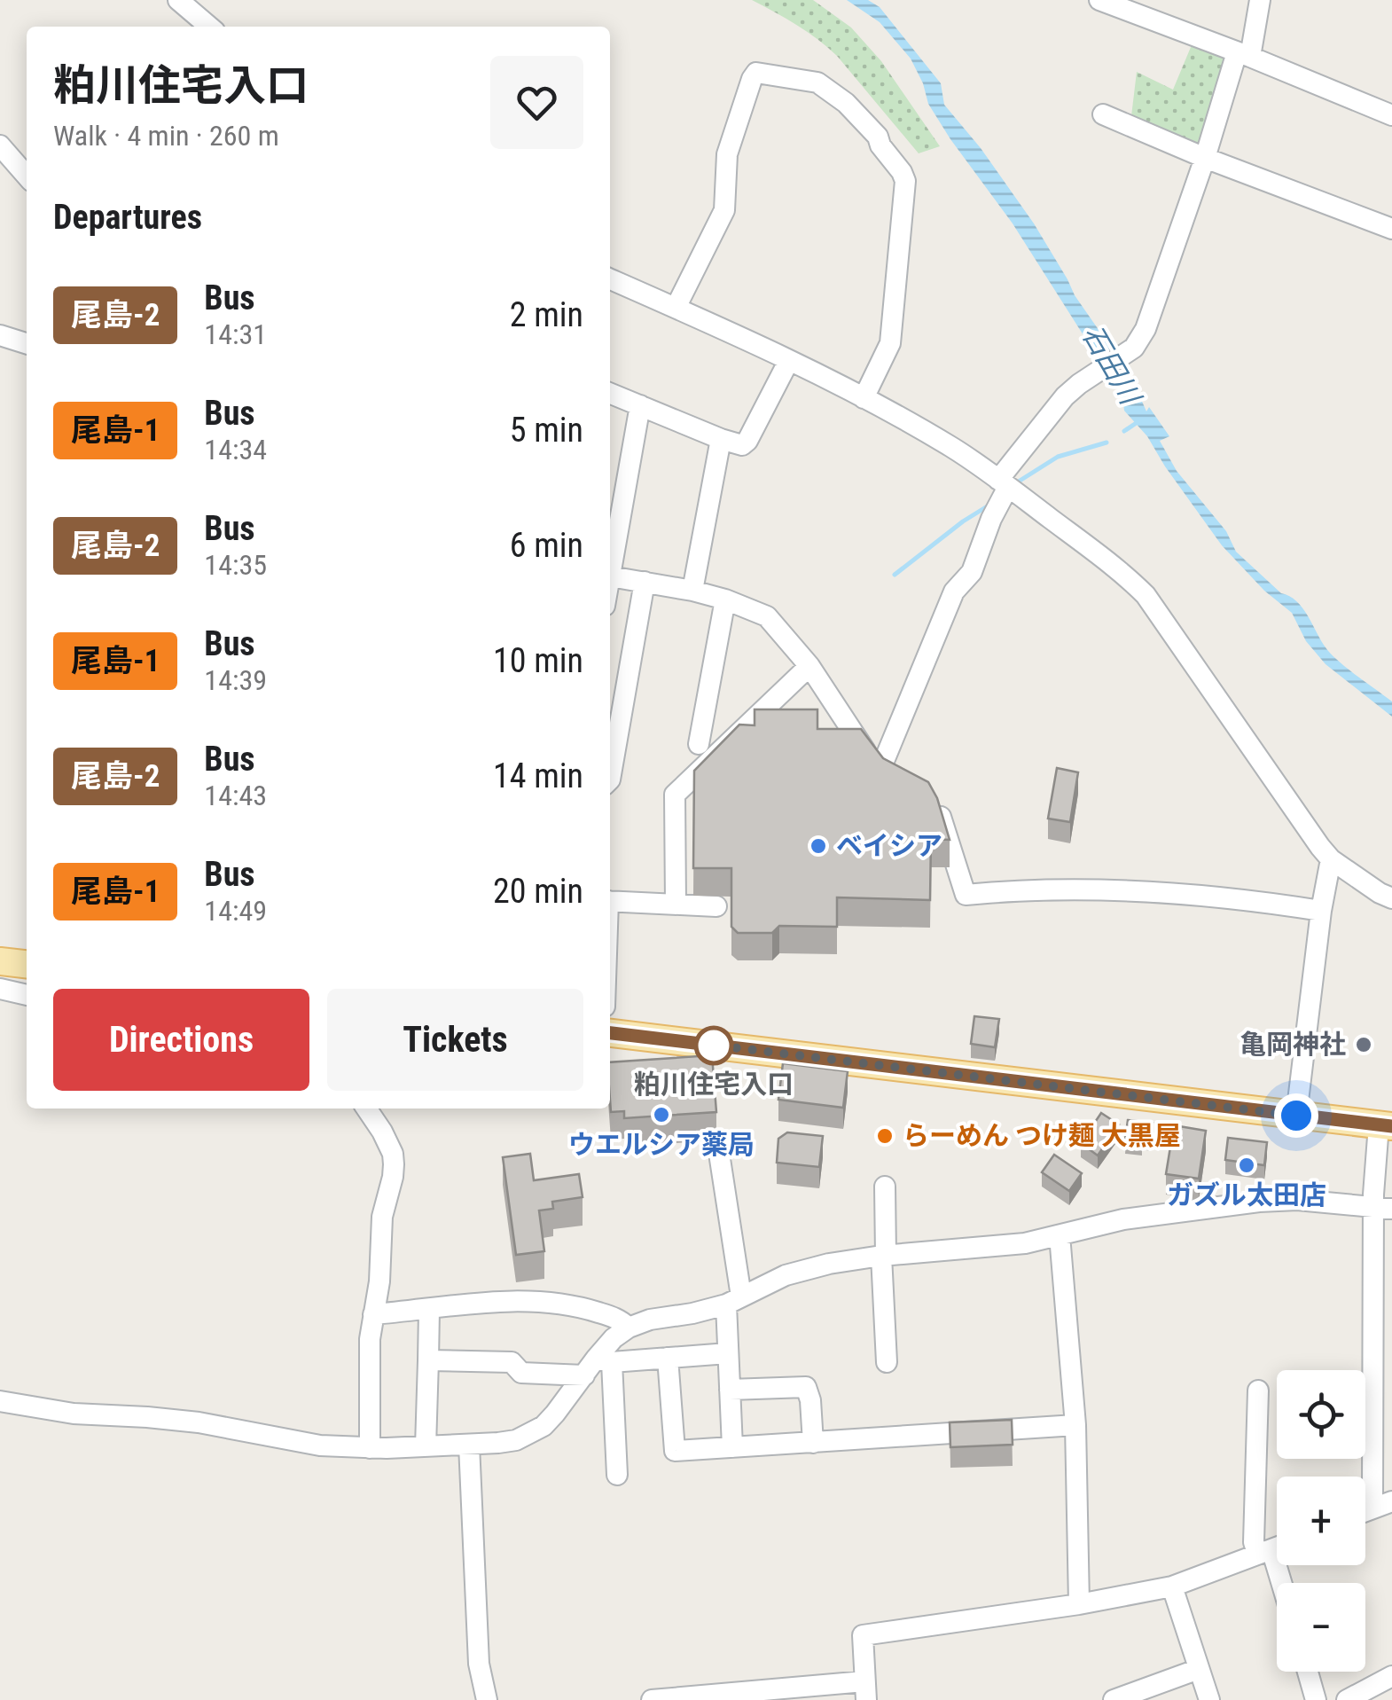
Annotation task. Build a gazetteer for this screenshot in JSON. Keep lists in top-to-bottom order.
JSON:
{
  "water": ["石田川"],
  "places": [
    "ベイシア",
    "亀岡神社",
    "粕川住宅入口",
    "ウエルシア薬局",
    "らーめん つけ麺 大黒屋",
    "ガズル太田店"
  ],
  "lines": ["bus line 尾島-2"],
  "page": {
    "heading": [
      ["粕川住宅入口", "Walk · 4 min · 260 m"],
      "Departures"
    ],
    "list": [
      {
        "mark": "尾島-2",
        "name": "Bus",
        "note": "14:31",
        "value": "2 min"
      },
      {
        "mark": "尾島-1",
        "name": "Bus",
        "note": "14:34",
        "value": "5 min"
      },
      {
        "mark": "尾島-2",
        "name": "Bus",
        "note": "14:35",
        "value": "6 min"
      },
      {
        "mark": "尾島-1",
        "name": "Bus",
        "note": "14:39",
        "value": "10 min"
      },
      {
        "mark": "尾島-2",
        "name": "Bus",
        "note": "14:43",
        "value": "14 min"
      },
      {
        "mark": "尾島-1",
        "name": "Bus",
        "note": "14:49",
        "value": "20 min"
      }
    ],
    "buttons": ["Directions", "Tickets"],
    "map_buttons": ["+", "−"]
  }
}
